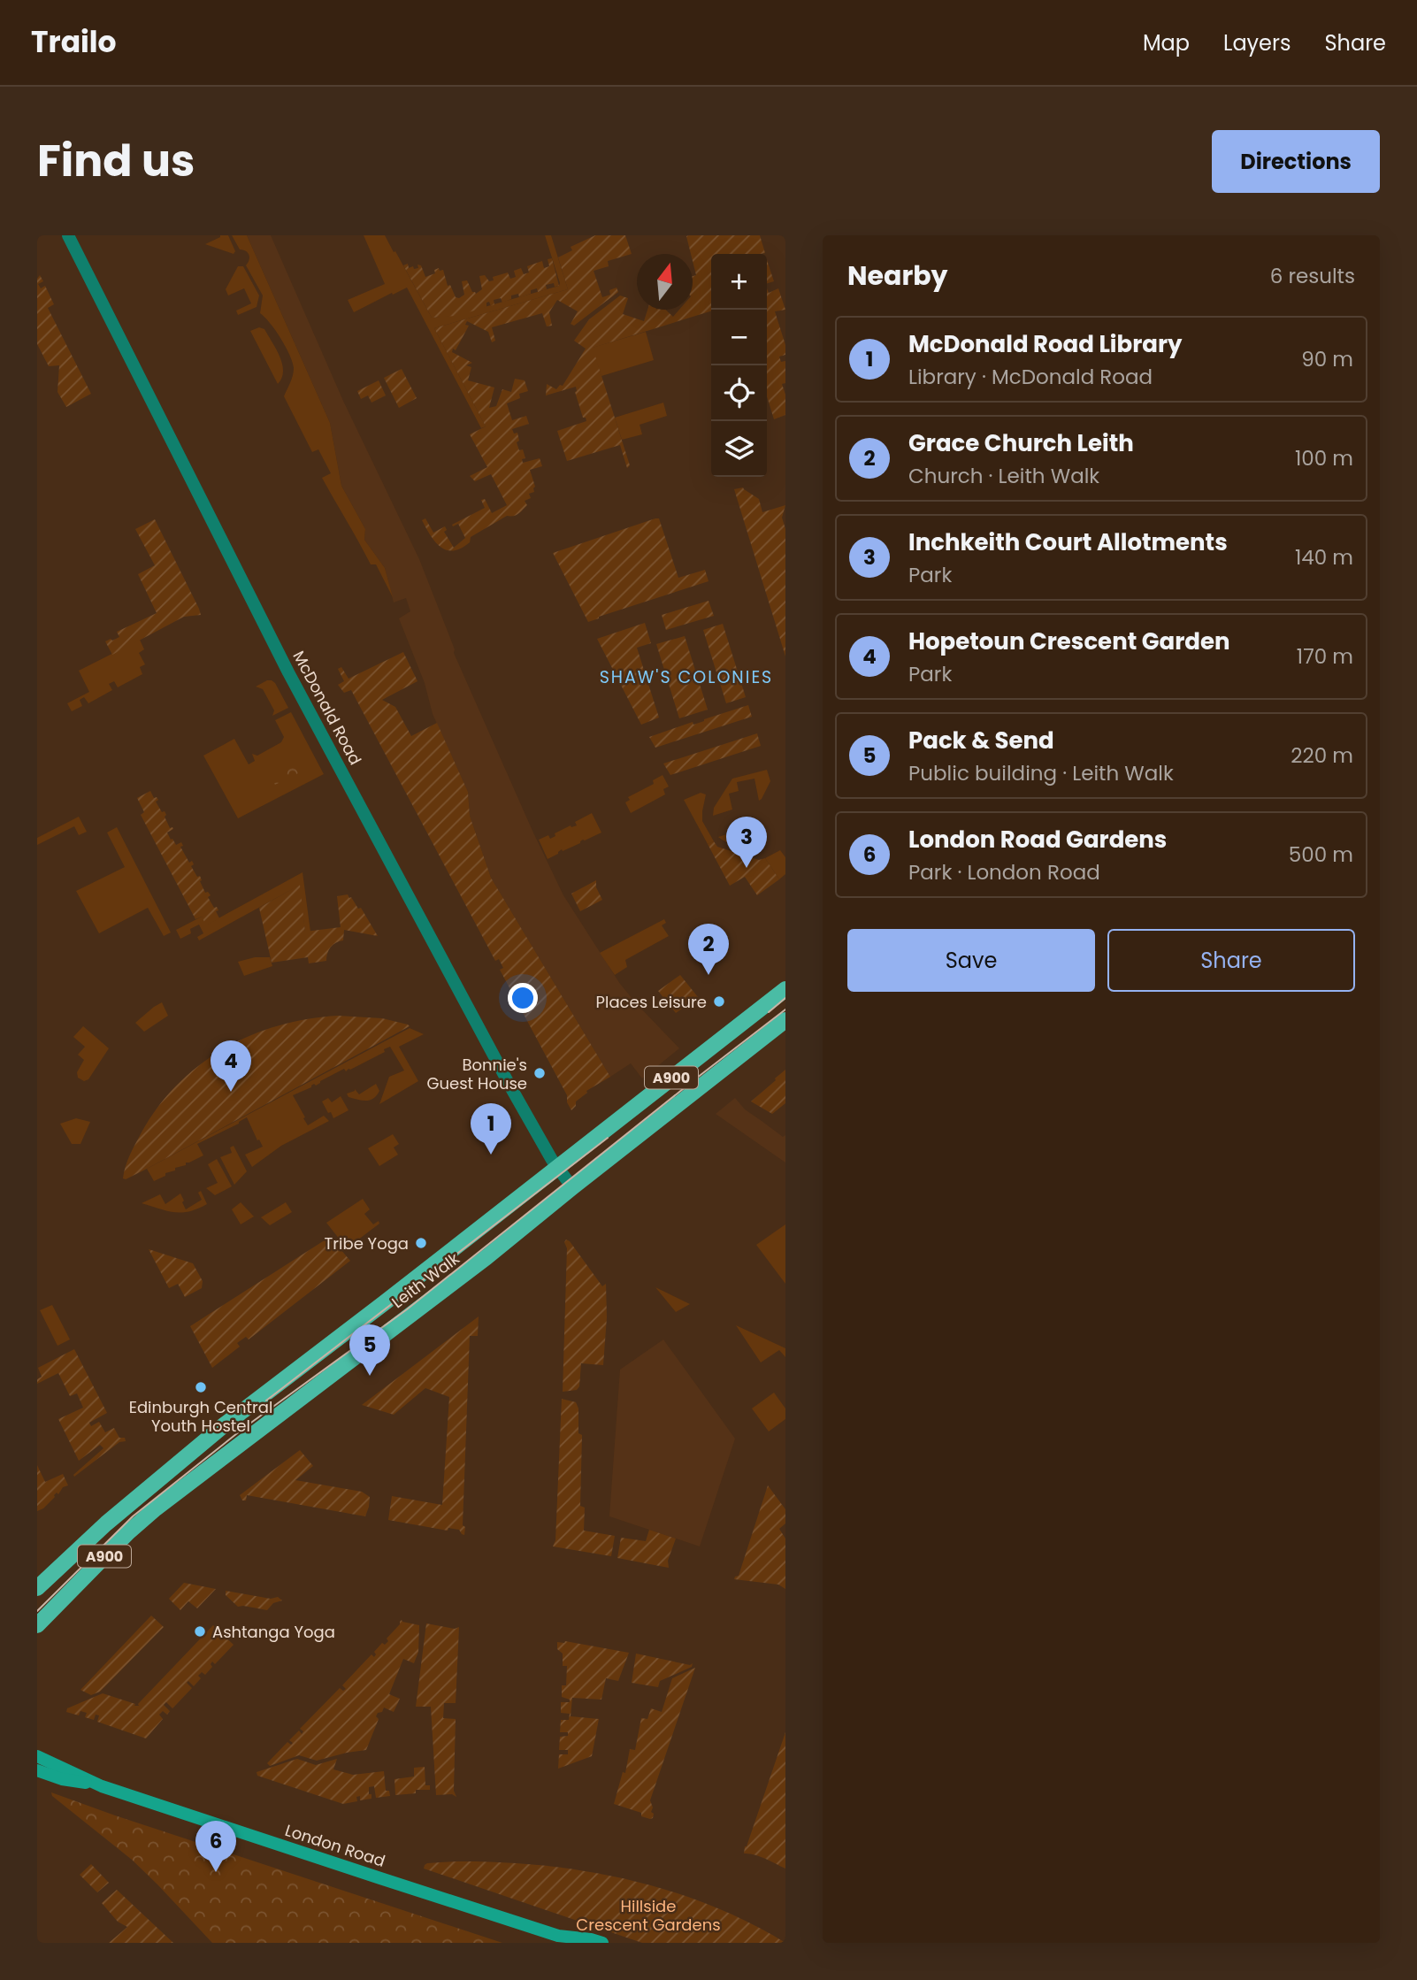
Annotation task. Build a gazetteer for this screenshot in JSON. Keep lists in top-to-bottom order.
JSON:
{
  "streets": {
    "main road": ["A900", "Leith Walk", "London Road"],
    "street": ["McDonald Road"]
  },
  "crossings": [
    ["McDonald Road", "Leith Walk"]
  ],
  "districts": ["SHAW'S COLONIES"],
  "parks": ["Hillside Crescent Gardens"],
  "places": [
    "Places Leisure",
    "Bonnie's Guest House",
    "Tribe Yoga",
    "Edinburgh Central Youth Hostel",
    "Ashtanga Yoga"
  ],
  "north": "top",
  "page": {
    "header": "Trailo",
    "nav": ["Map", "Layers", "Share"],
    "title": "Find us",
    "buttons": [
      "Directions",
      ["Save", "Share"]
    ],
    "heading": ["Nearby", "6 results"],
    "map_buttons": ["+", "−"],
    "list": [
      {
        "mark": "1",
        "name": "McDonald Road Library",
        "note": "Library · McDonald Road",
        "value": "90 m"
      },
      {
        "mark": "2",
        "name": "Grace Church Leith",
        "note": "Church · Leith Walk",
        "value": "100 m"
      },
      {
        "mark": "3",
        "name": "Inchkeith Court Allotments",
        "note": "Park",
        "value": "140 m"
      },
      {
        "mark": "4",
        "name": "Hopetoun Crescent Garden",
        "note": "Park",
        "value": "170 m"
      },
      {
        "mark": "5",
        "name": "Pack & Send",
        "note": "Public building · Leith Walk",
        "value": "220 m"
      },
      {
        "mark": "6",
        "name": "London Road Gardens",
        "note": "Park · London Road",
        "value": "500 m"
      }
    ],
    "pins": [
      "3",
      "2",
      "4",
      "1",
      "5",
      "6"
    ]
  }
}
